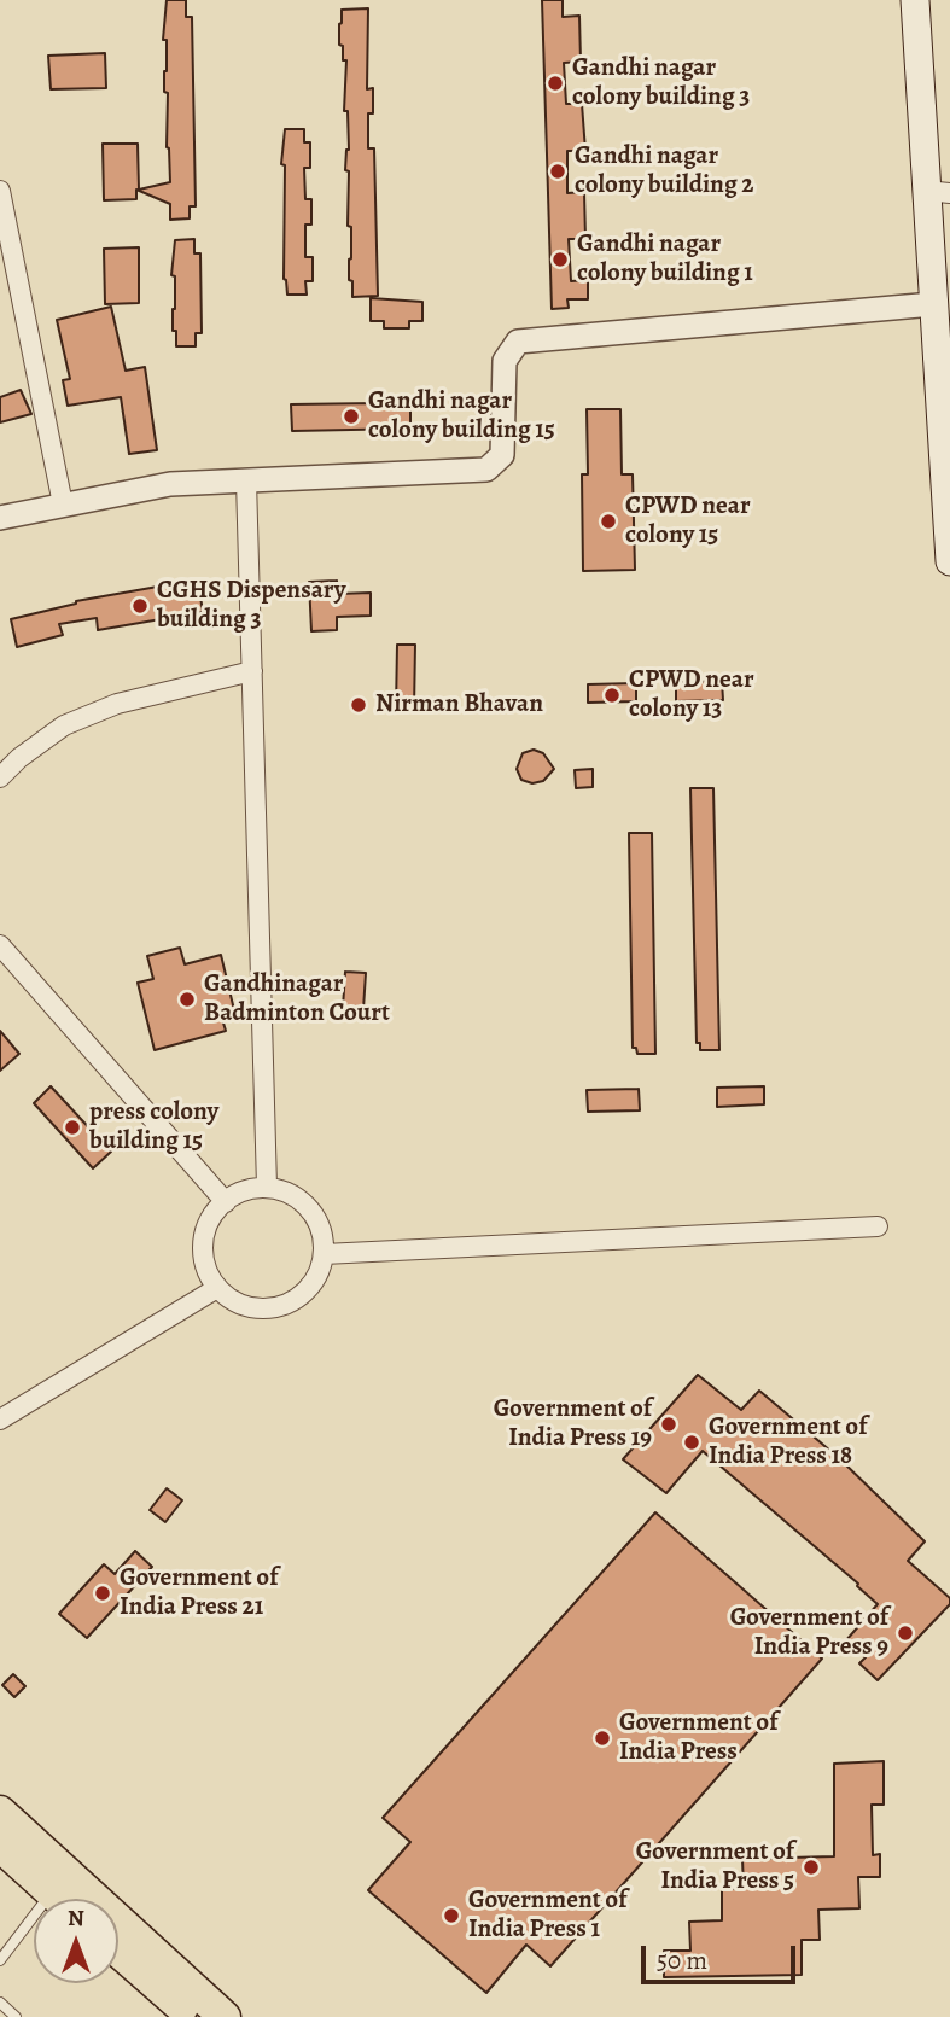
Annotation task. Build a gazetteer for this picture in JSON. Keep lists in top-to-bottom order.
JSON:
{
  "places": [
    "Gandhi nagar colony building 3",
    "Gandhi nagar colony building 2",
    "Gandhi nagar colony building 1",
    "Gandhi nagar colony building 15",
    "CPWD near colony 15",
    "CGHS Dispensary building 3",
    "CPWD near colony 13",
    "Nirman Bhavan",
    "Gandhinagar Badminton Court",
    "press colony building 15",
    "Government of India Press 19",
    "Government of India Press 18",
    "Government of India Press 21",
    "Government of India Press 9",
    "Government of India Press",
    "Government of India Press 5",
    "Government of India Press 1"
  ],
  "scale_bar": "50 m",
  "north": "top"
}
